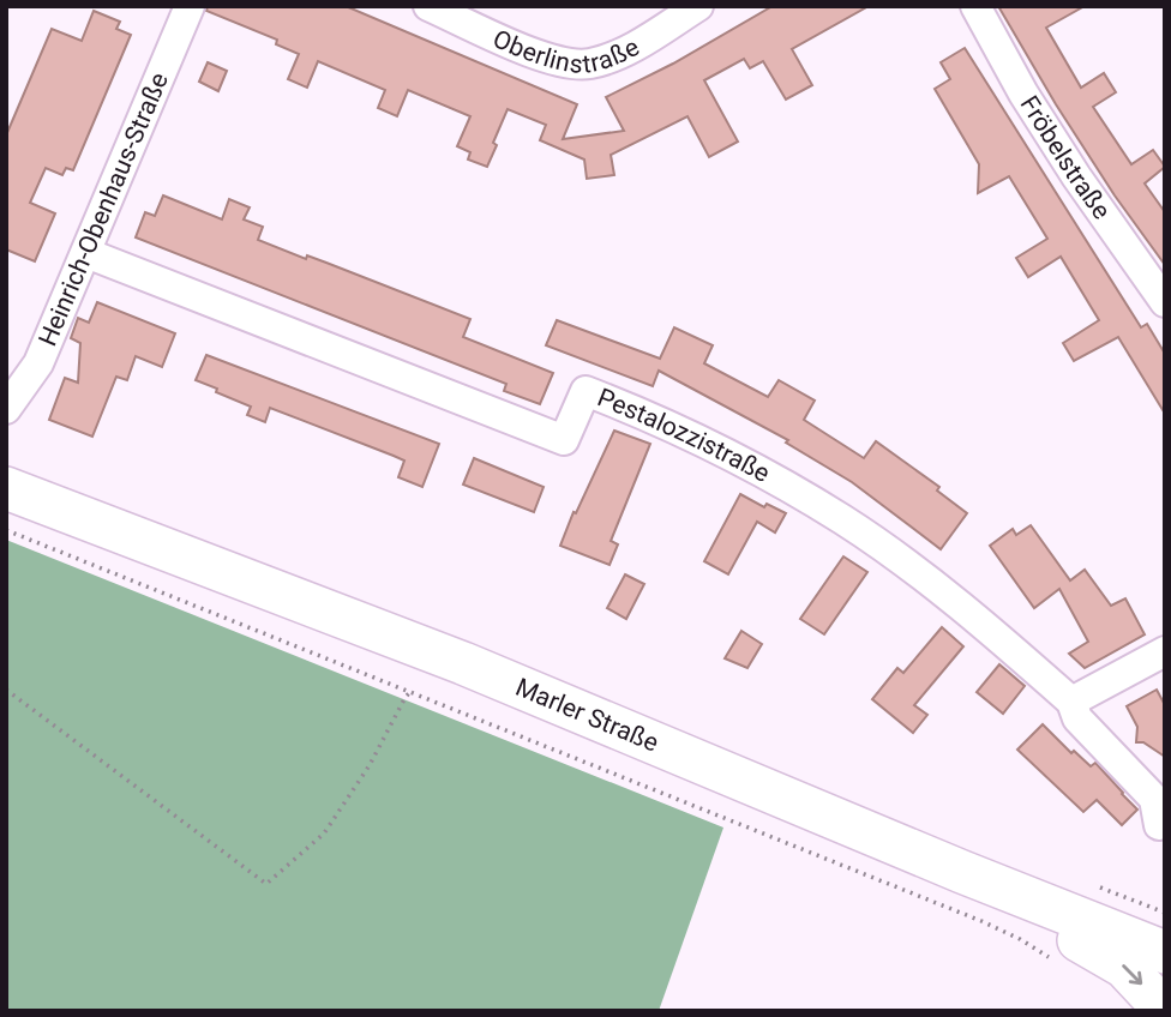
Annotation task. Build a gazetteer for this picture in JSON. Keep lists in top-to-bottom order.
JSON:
{
  "streets": {
    "main road": ["Marler Straße"],
    "street": [
      "Oberlinstraße",
      "Fröbelstraße",
      "Heinrich-Obenhaus-Straße",
      "Pestalozzistraße"
    ]
  },
  "crossings": [
    ["Heinrich-Obenhaus-Straße", "Pestalozzistraße"]
  ]
}
